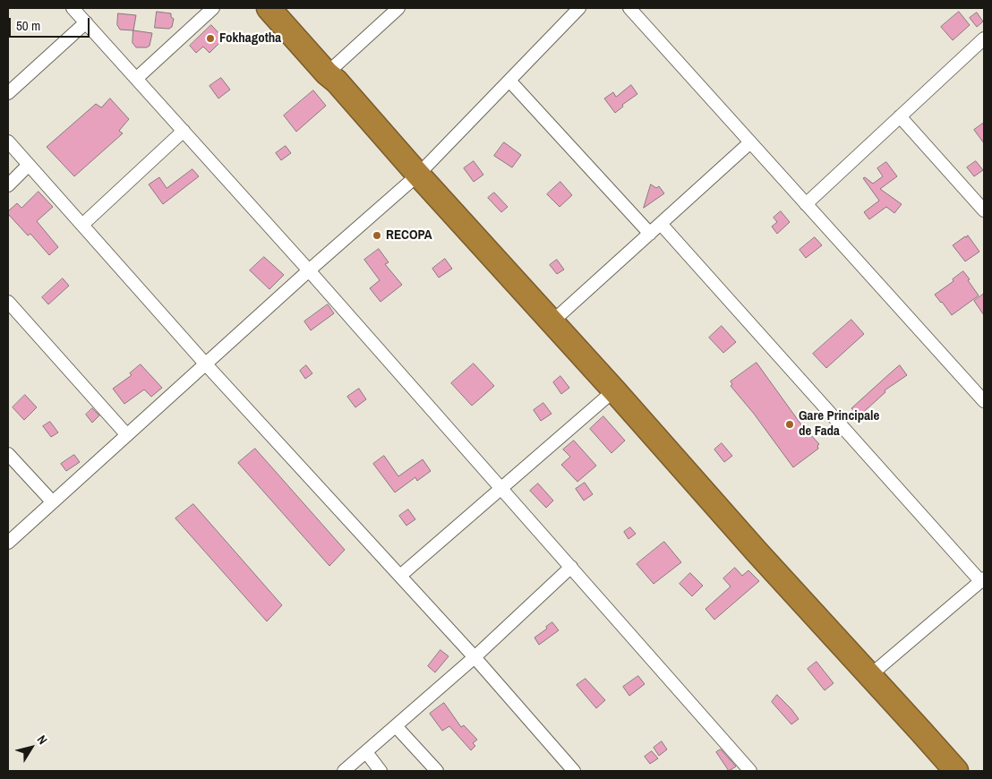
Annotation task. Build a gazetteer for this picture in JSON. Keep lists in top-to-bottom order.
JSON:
{
  "places": ["Fokhagotha", "RECOPA", "Gare Principale de Fada"],
  "scale_bar": "50 m",
  "north": "top right"
}
